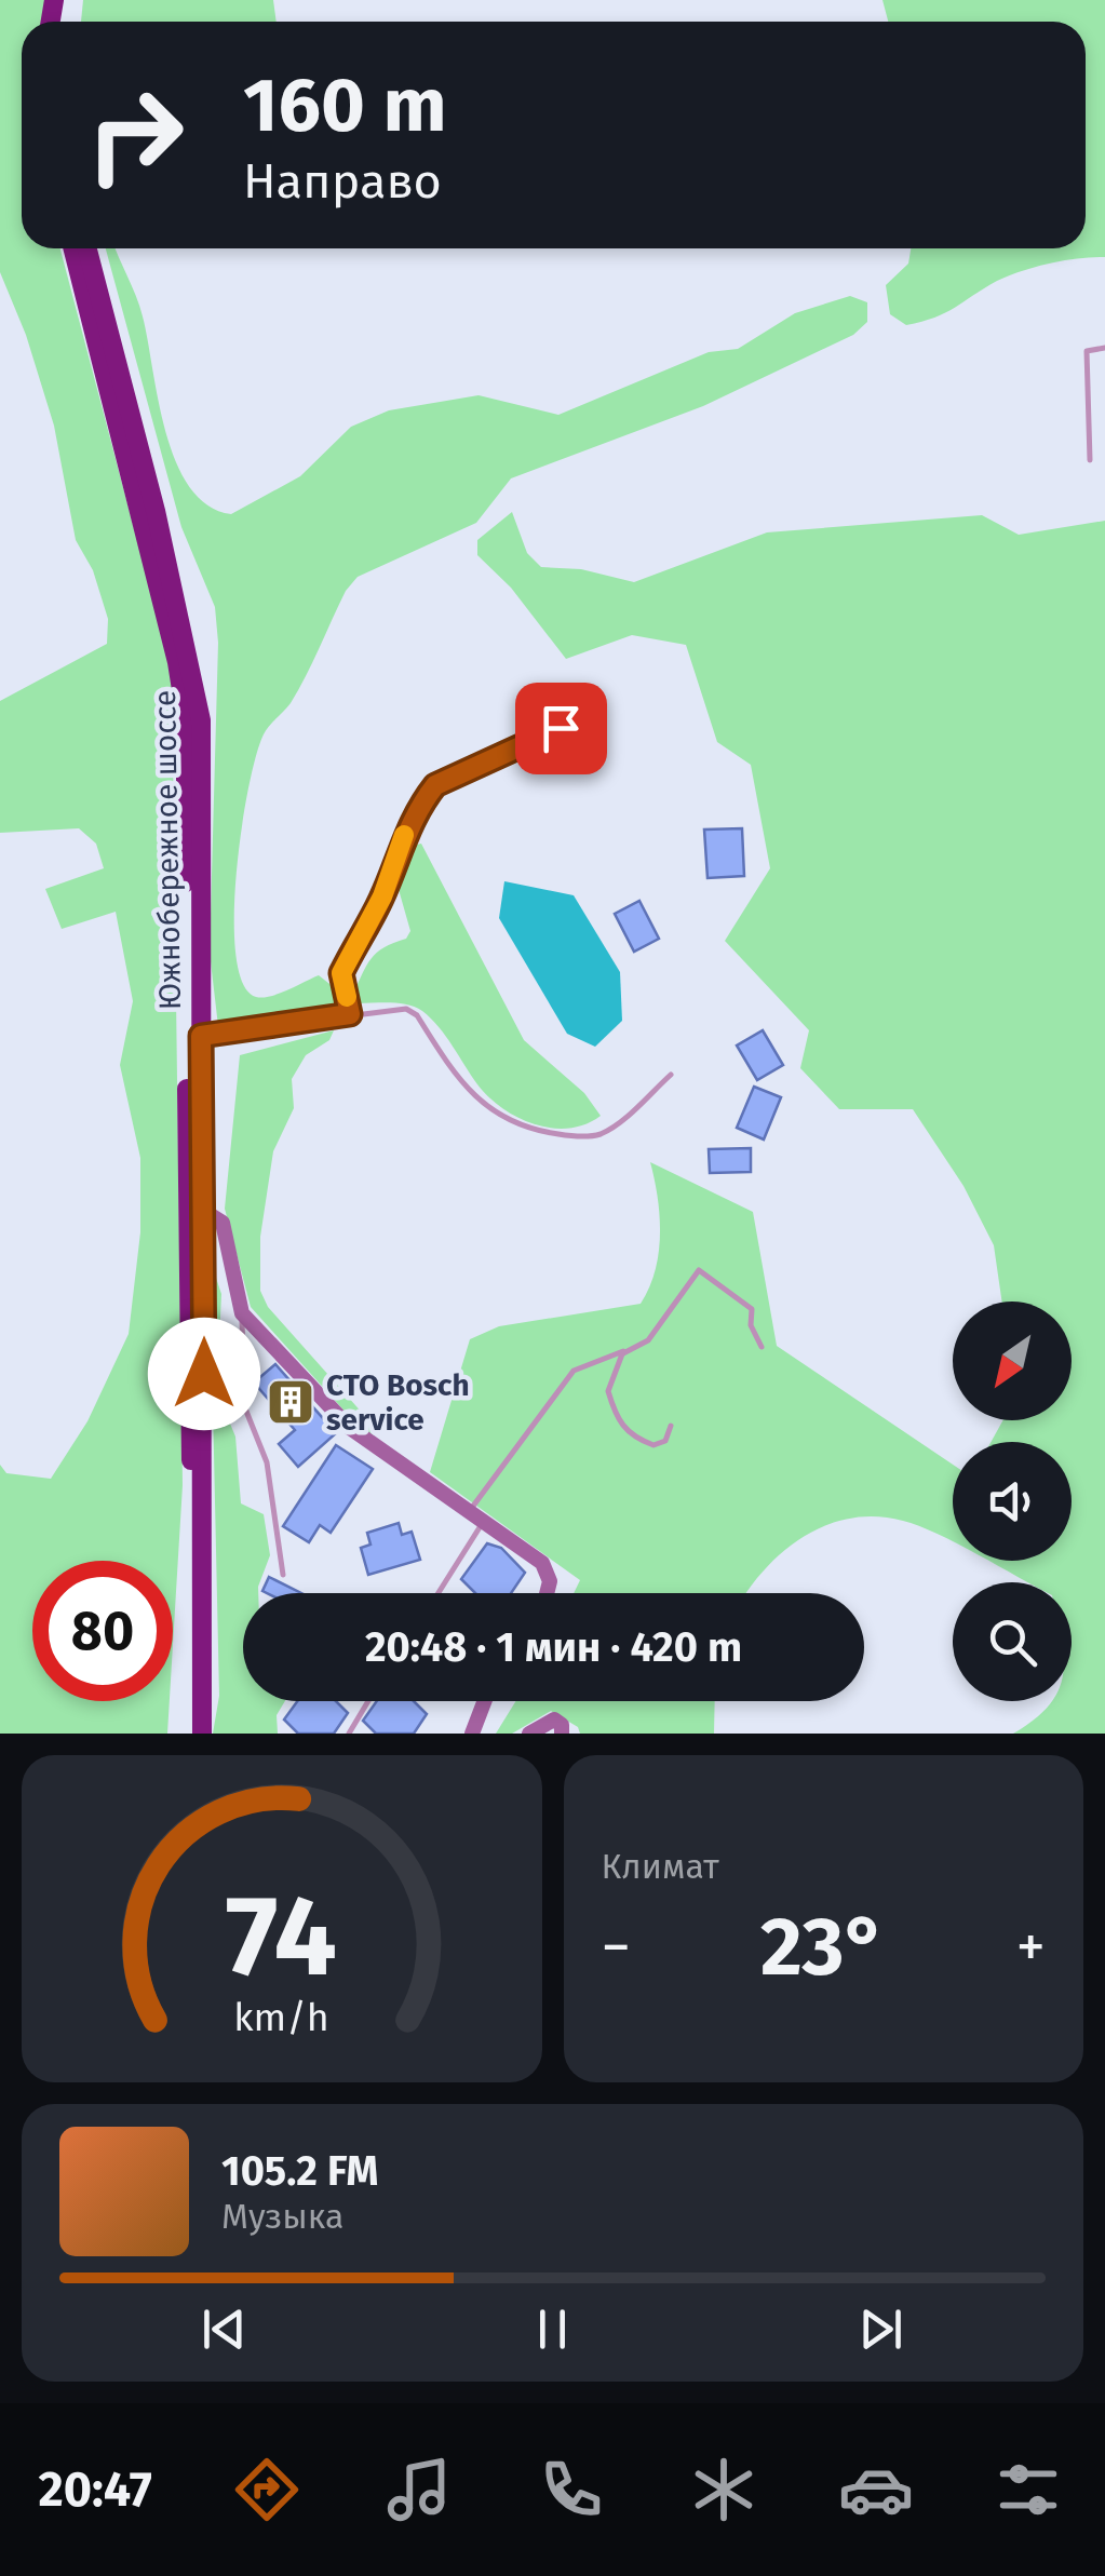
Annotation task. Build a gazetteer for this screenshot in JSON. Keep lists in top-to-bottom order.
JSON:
{
  "streets": {
    "highway": ["Южнобережное шоссе"]
  },
  "places": {
    "building": ["СТО Bosch service"]
  },
  "north": "bottom left",
  "page": {
    "turn": ["160 m", "Направо"],
    "limit": "80",
    "trip": "20:48 · 1 мин · 420 m",
    "tile": "Климат",
    "heat": ["−", "23°", "+"],
    "song": ["105.2 FM", "Музыка"],
    "tabs": "20:47",
    "gauge": ["74", "km/h"]
  }
}
